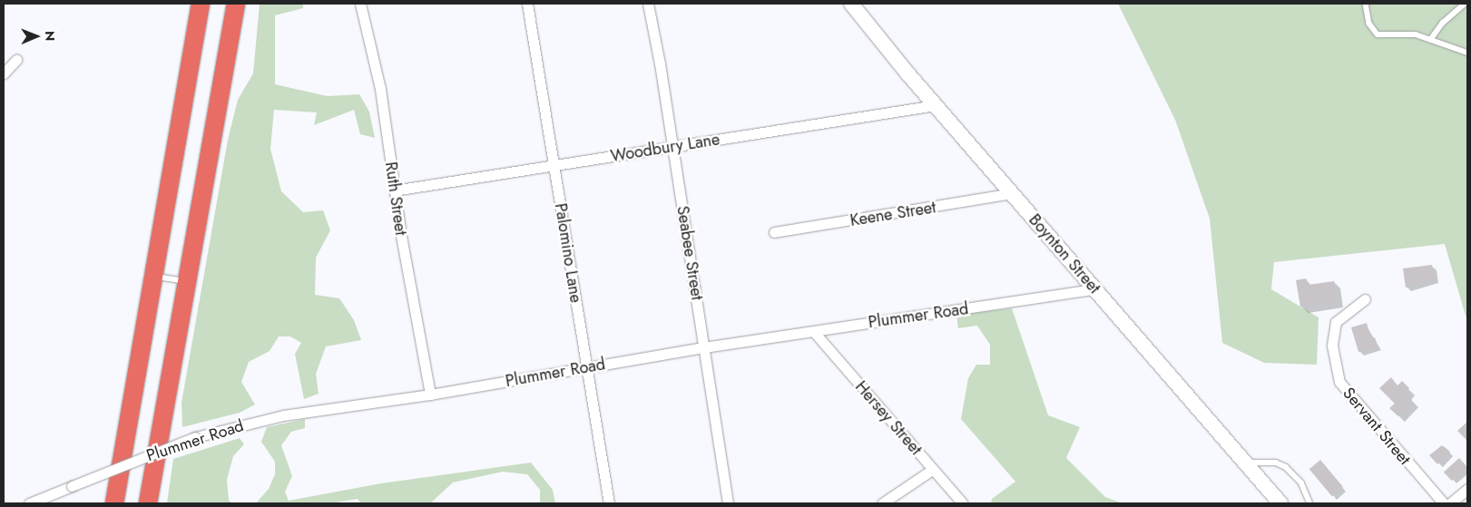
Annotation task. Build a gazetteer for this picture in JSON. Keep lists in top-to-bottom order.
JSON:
{
  "streets": {
    "street": [
      "Woodbury Lane",
      "Ruth Street",
      "Keene Street",
      "Palomino Lane",
      "Seabee Street",
      "Boynton Street",
      "Plummer Road",
      "Hersey Street",
      "Servant Street"
    ]
  },
  "crossings": [
    ["Woodbury Lane", "Ruth Street"],
    ["Woodbury Lane", "Palomino Lane"],
    ["Woodbury Lane", "Seabee Street"],
    ["Woodbury Lane", "Boynton Street"],
    ["Ruth Street", "Plummer Road"],
    ["Keene Street", "Boynton Street"],
    ["Palomino Lane", "Plummer Road"],
    ["Seabee Street", "Plummer Road"],
    ["Boynton Street", "Plummer Road"],
    ["Plummer Road", "Hersey Street"]
  ],
  "north": "right"
}
